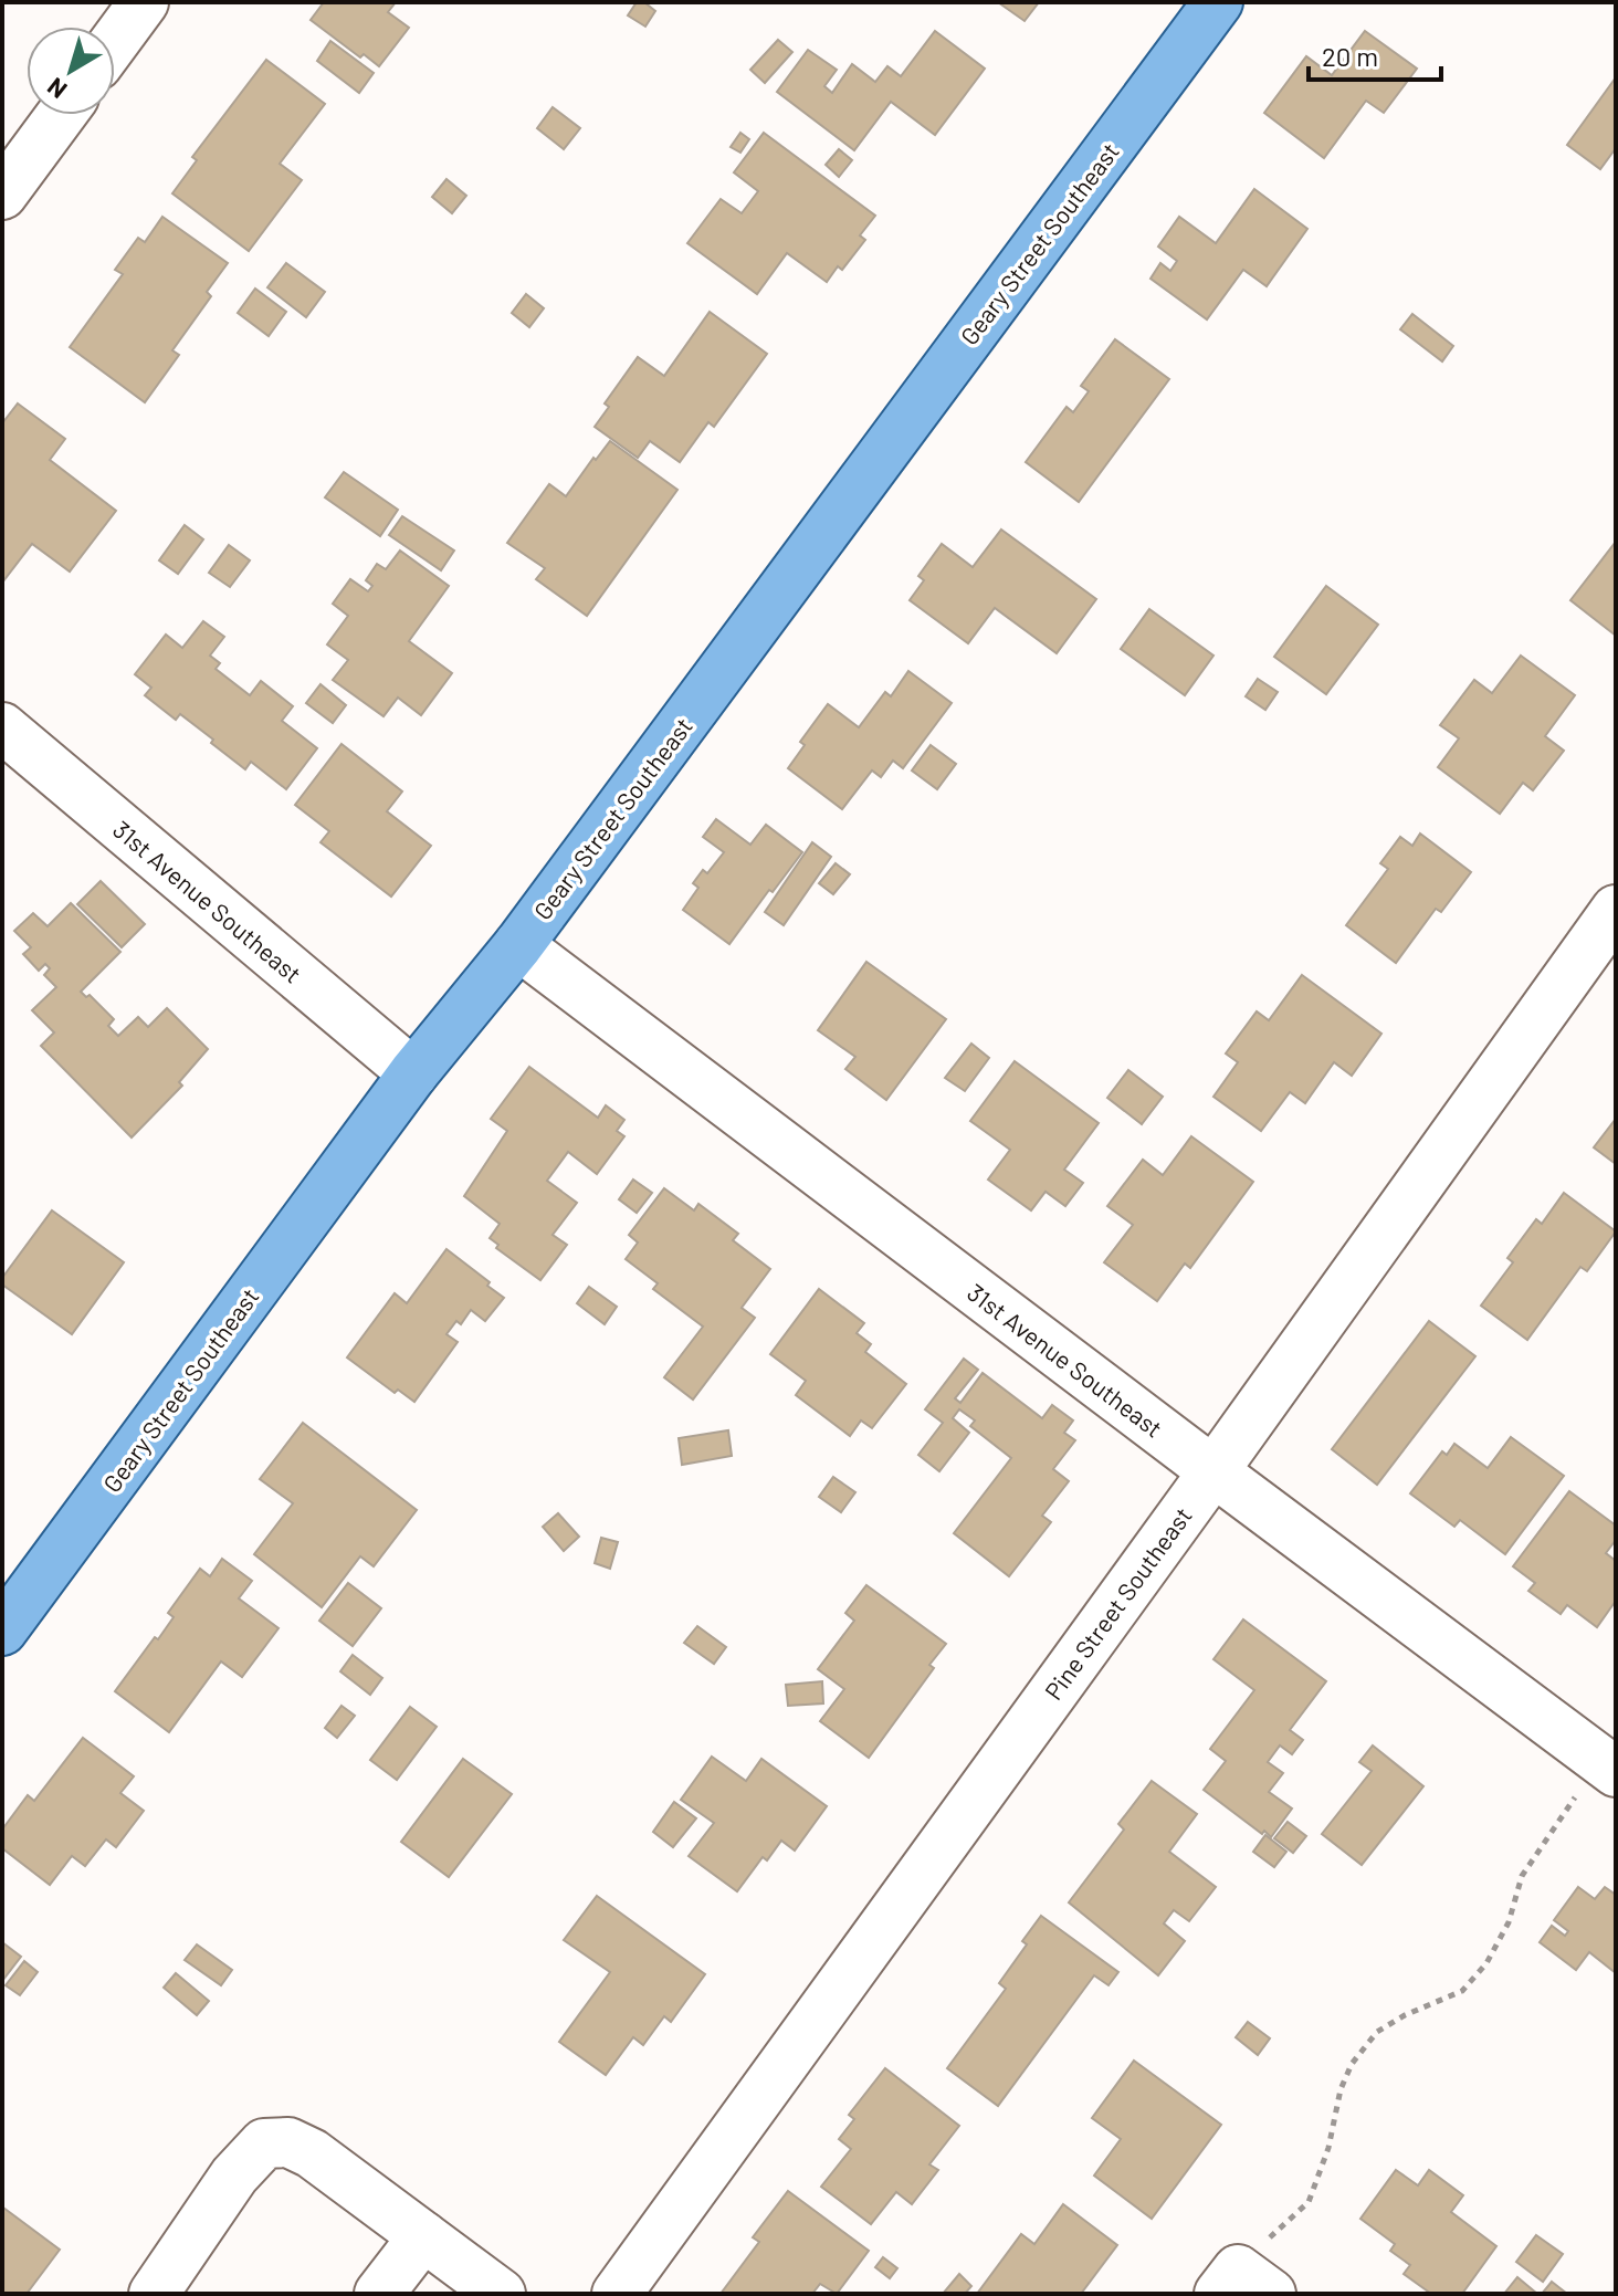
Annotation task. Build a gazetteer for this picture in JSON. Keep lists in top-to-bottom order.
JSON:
{
  "streets": {
    "main road": ["Geary Street Southeast"],
    "street": ["31st Avenue Southeast", "Pine Street Southeast"]
  },
  "crossings": [
    ["Geary Street Southeast", "31st Avenue Southeast"],
    ["31st Avenue Southeast", "Pine Street Southeast"]
  ],
  "scale_bar": "20 m",
  "north": "bottom left"
}
